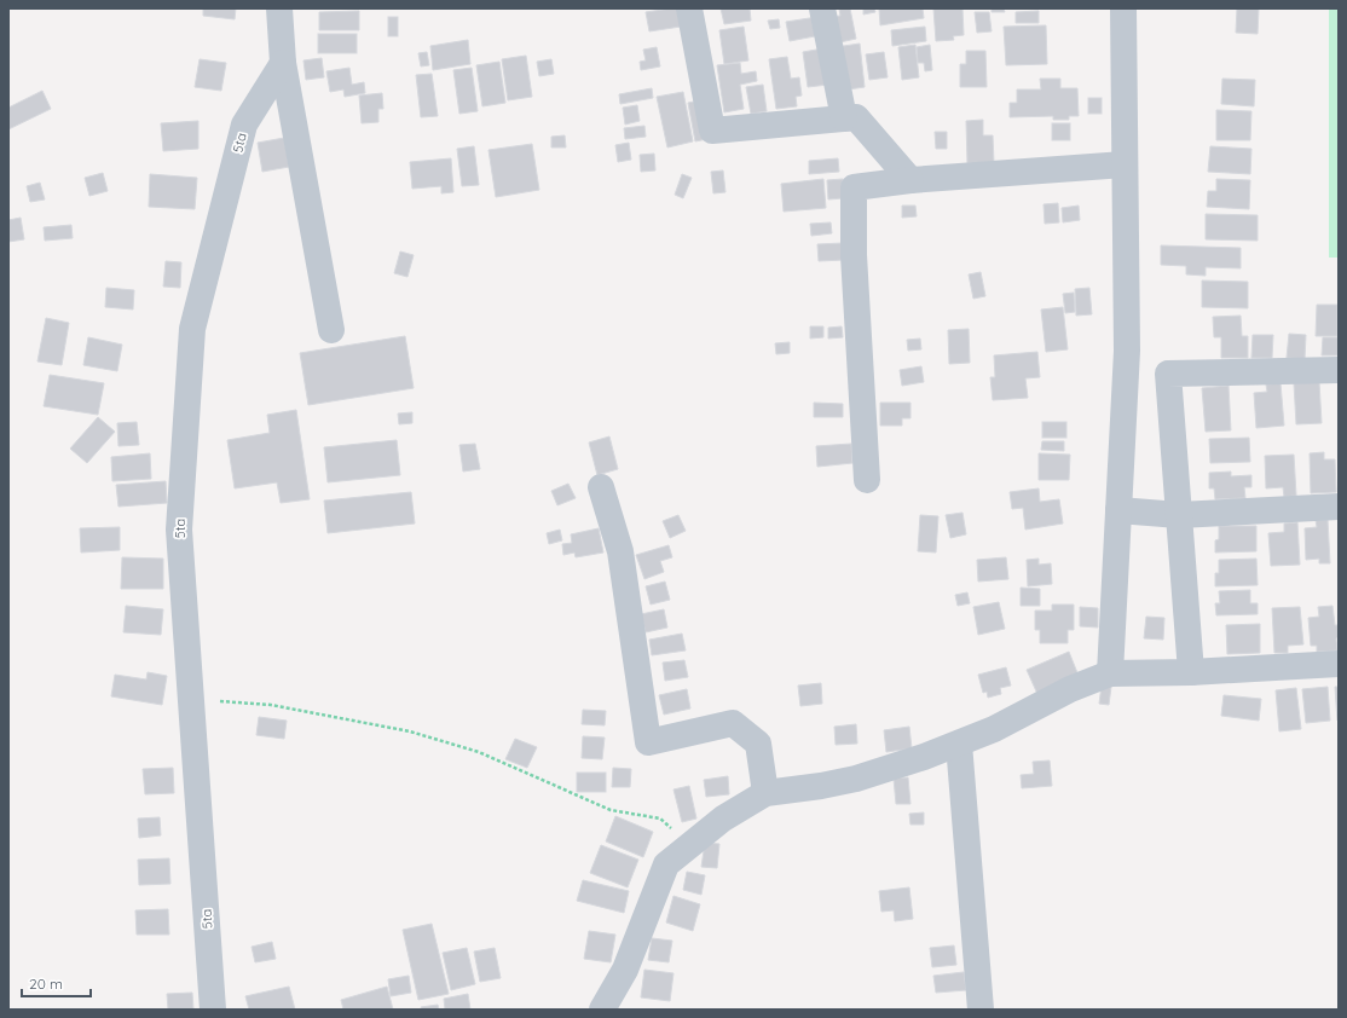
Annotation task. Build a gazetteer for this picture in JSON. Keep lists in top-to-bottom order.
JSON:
{
  "streets": {
    "street": ["5ta"]
  },
  "scale_bar": "20 m"
}
